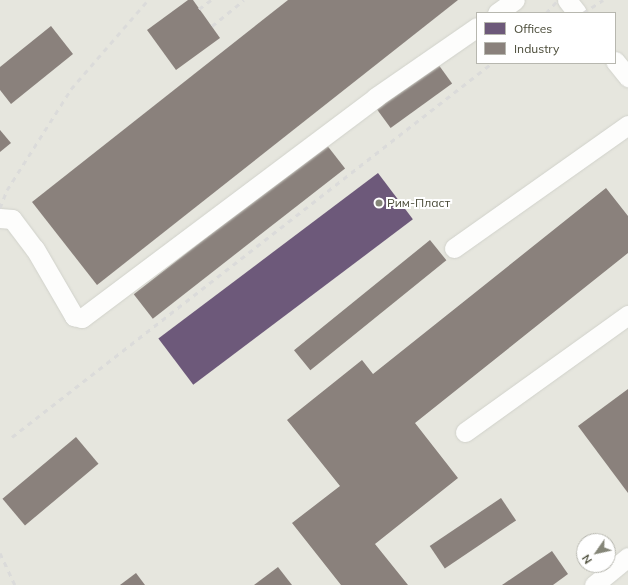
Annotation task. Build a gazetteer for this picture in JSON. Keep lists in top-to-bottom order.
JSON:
{
  "places": ["Рим-Пласт"],
  "legend": ["Offices", "Industry"],
  "north": "bottom left"
}
